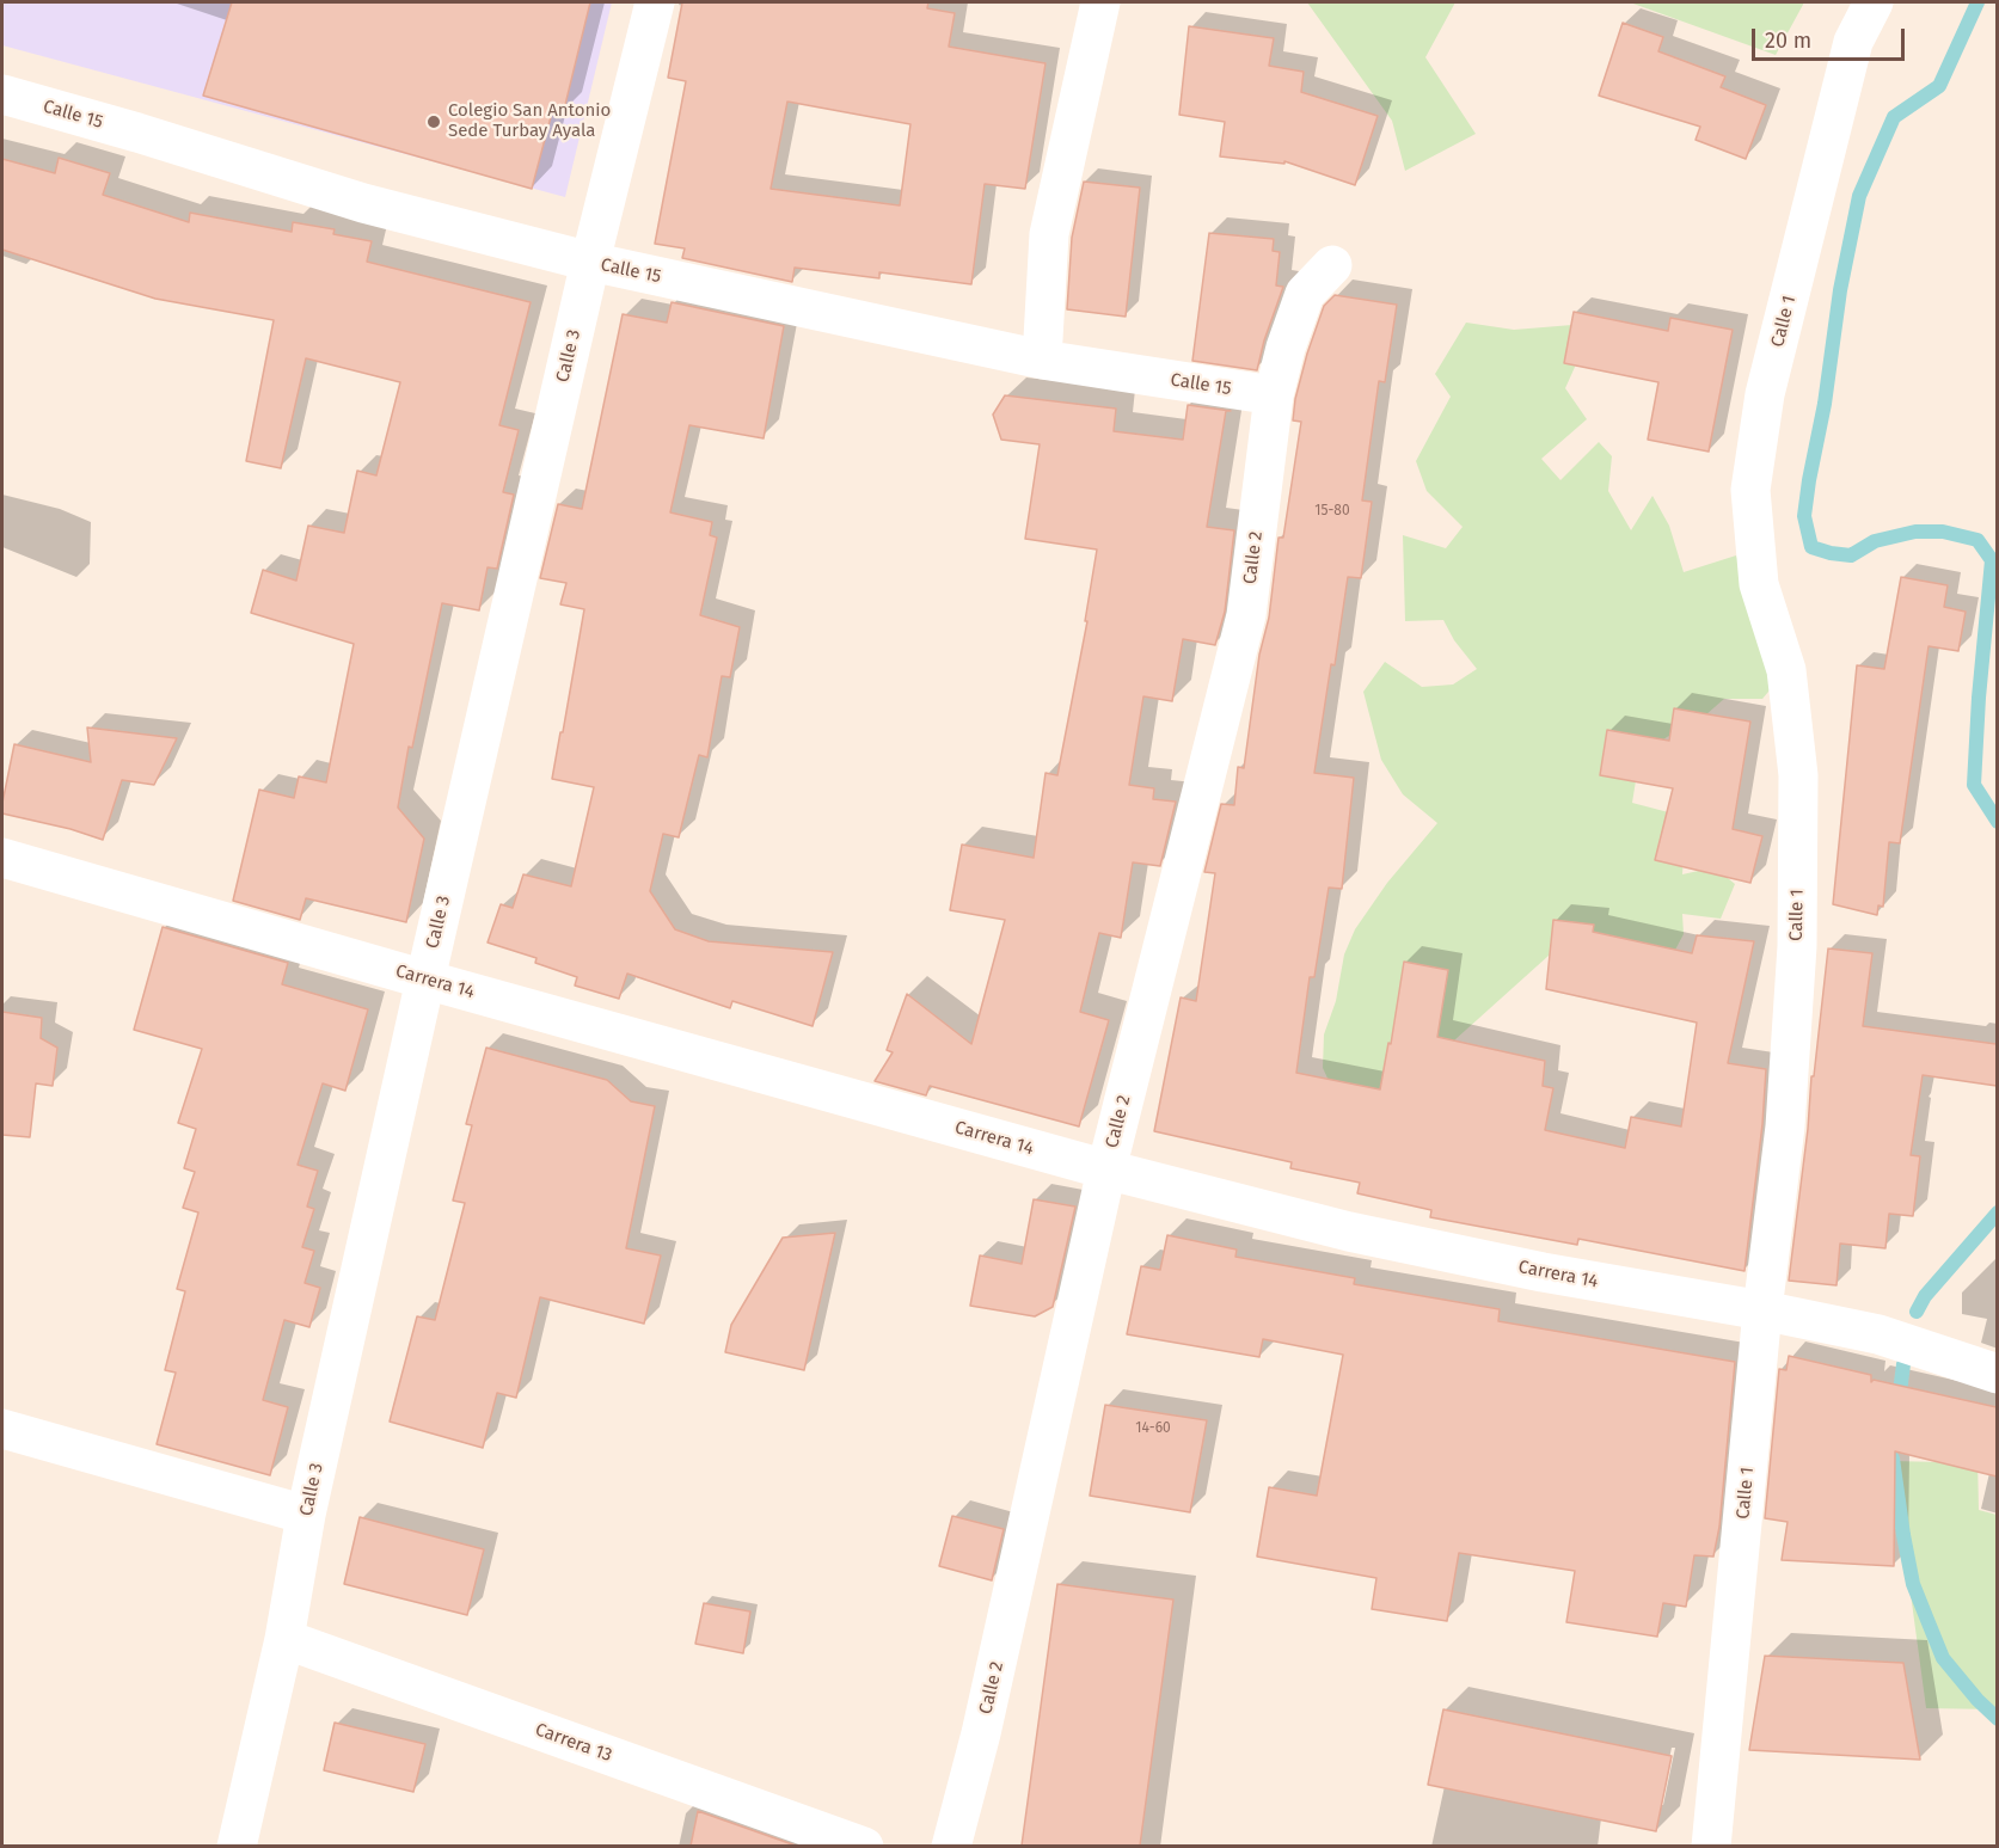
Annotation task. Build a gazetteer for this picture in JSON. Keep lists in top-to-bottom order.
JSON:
{
  "streets": {
    "street": [
      "Calle 15",
      "Calle 1",
      "Calle 3",
      "Calle 2",
      "Carrera 14",
      "Carrera 13"
    ]
  },
  "crossings": [
    ["Calle 15", "Calle 3"],
    ["Calle 15", "Calle 2"],
    ["Calle 1", "Carrera 14"],
    ["Calle 3", "Carrera 14"],
    ["Calle 3", "Carrera 13"],
    ["Calle 2", "Carrera 14"]
  ],
  "places": ["Colegio San Antonio Sede Turbay Ayala"],
  "house_numbers": ["15-80", "14-60"],
  "scale_bar": "20 m"
}
